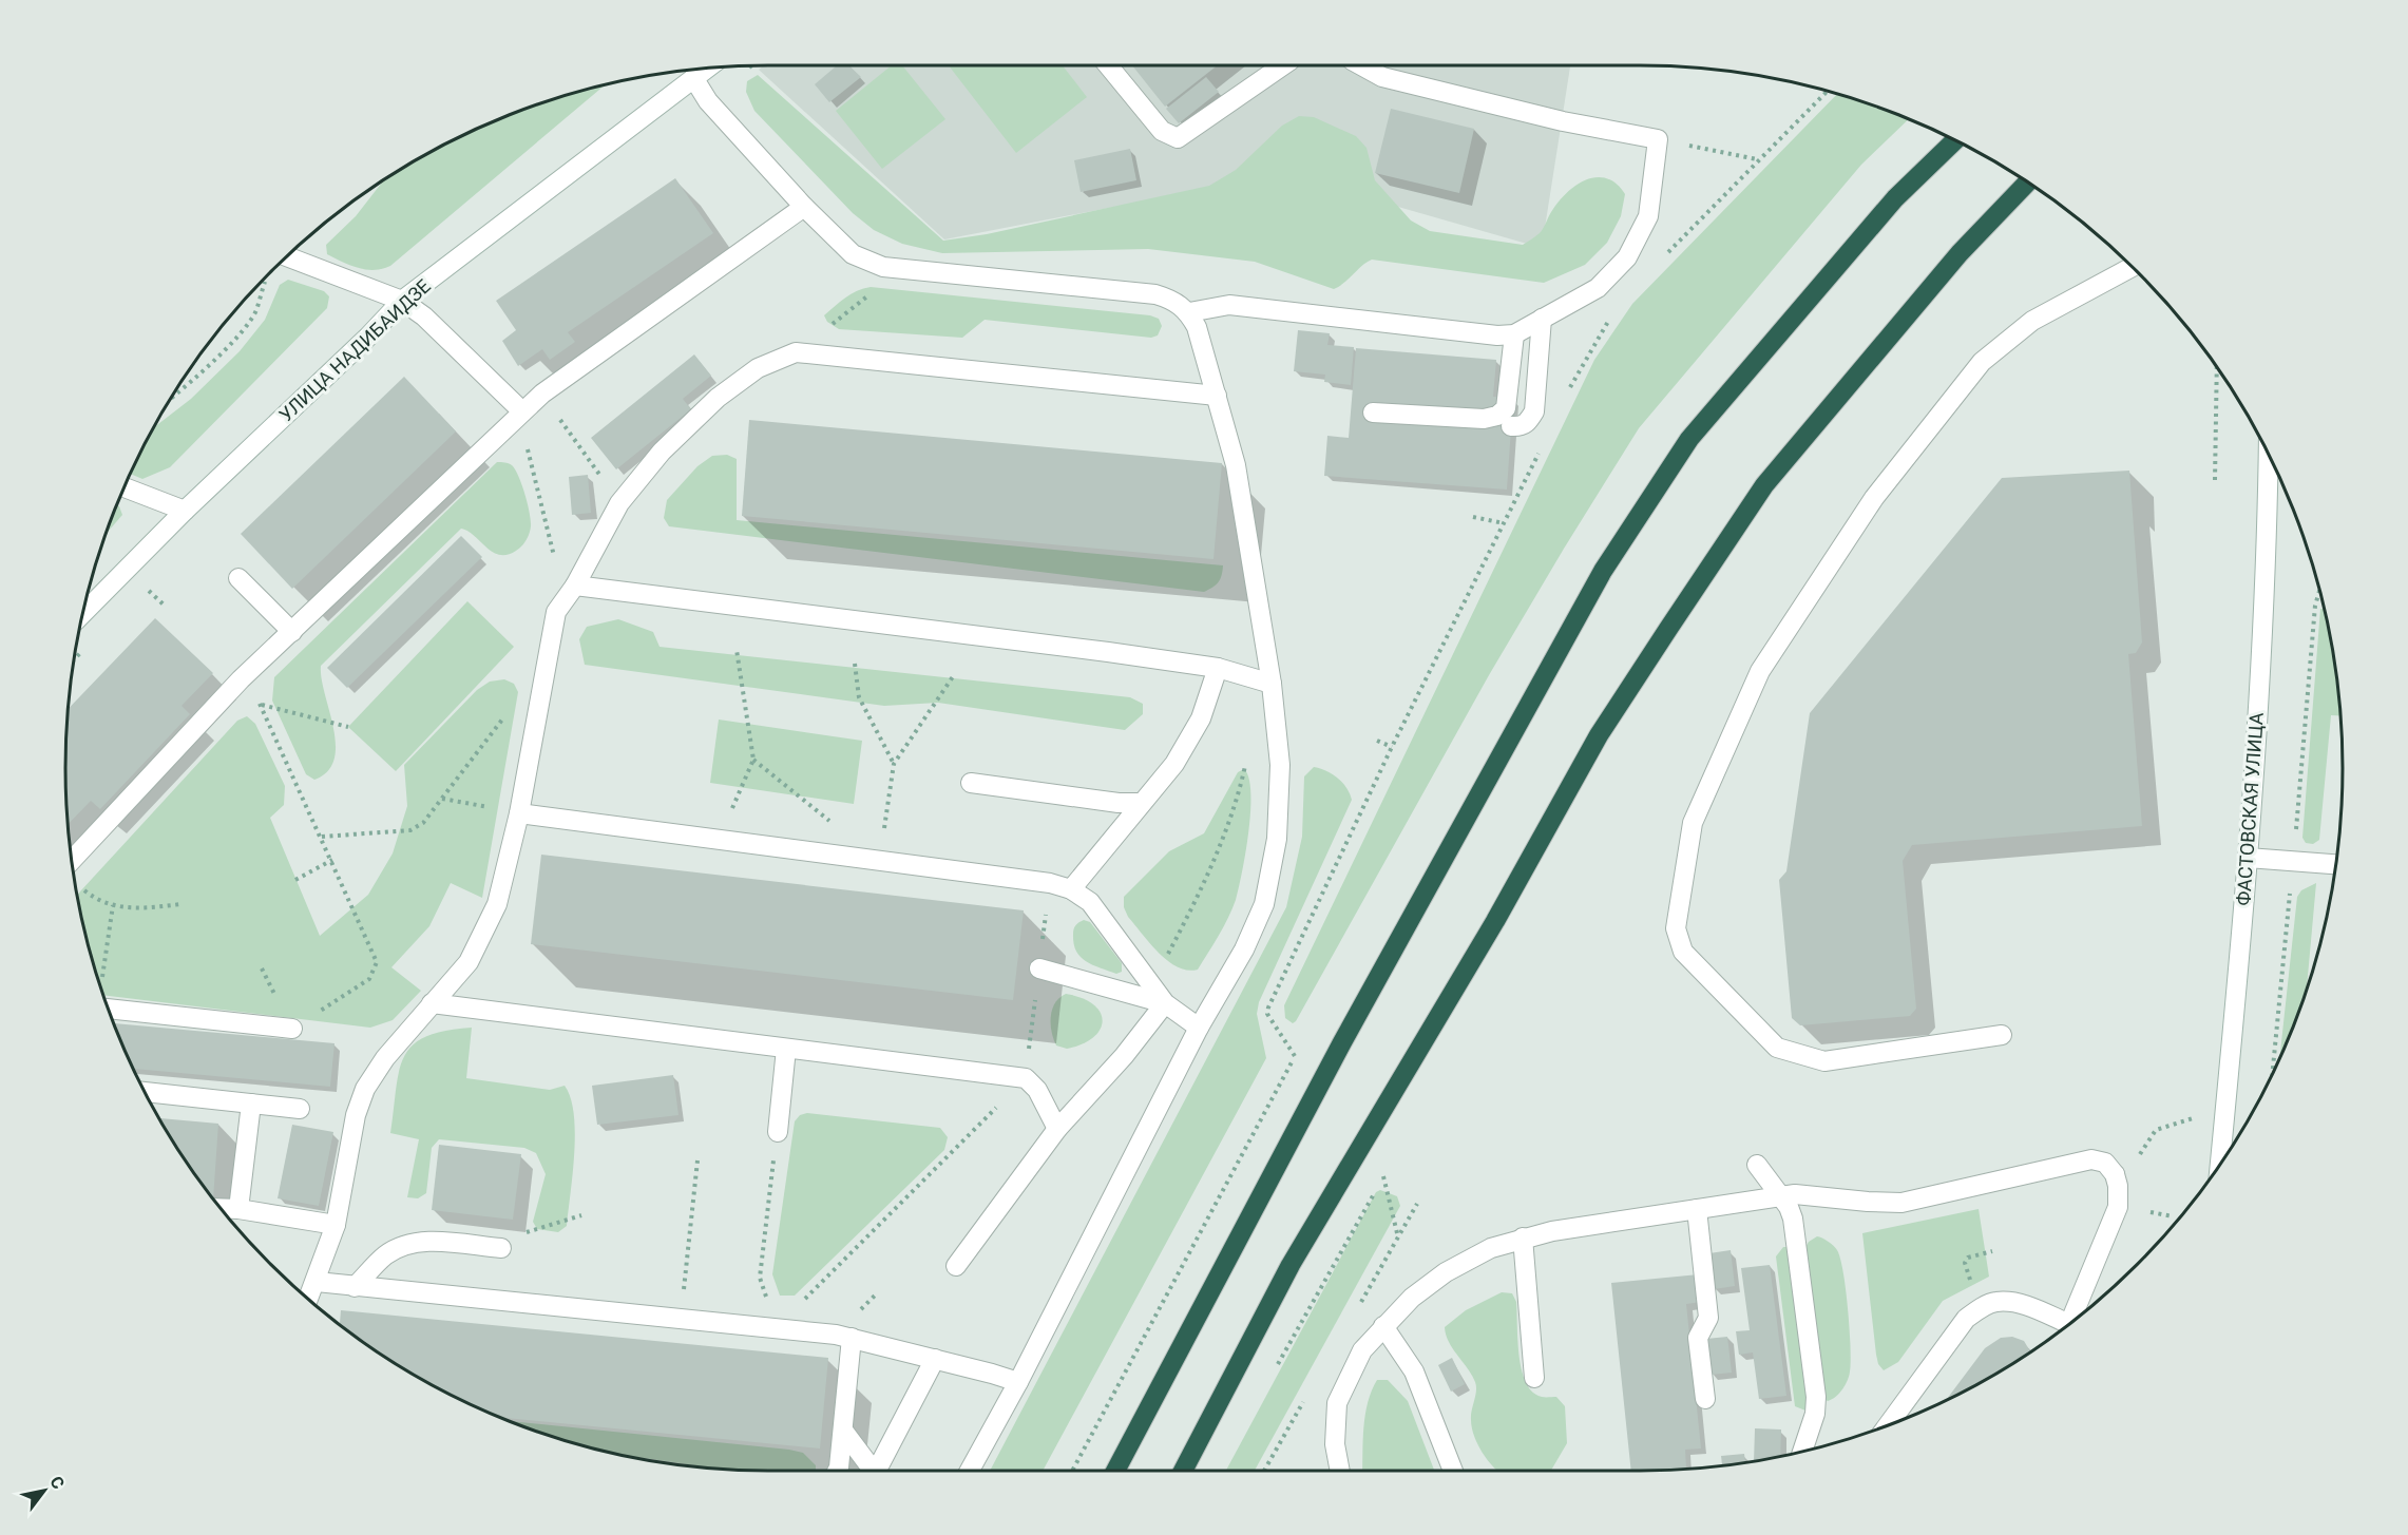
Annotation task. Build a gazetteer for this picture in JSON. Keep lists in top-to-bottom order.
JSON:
{
  "streets": {
    "street": ["УЛИЦА НАДИБАИДЗЕ", "ФАСТОВСКАЯ УЛИЦА"]
  },
  "north": "top right"
}
